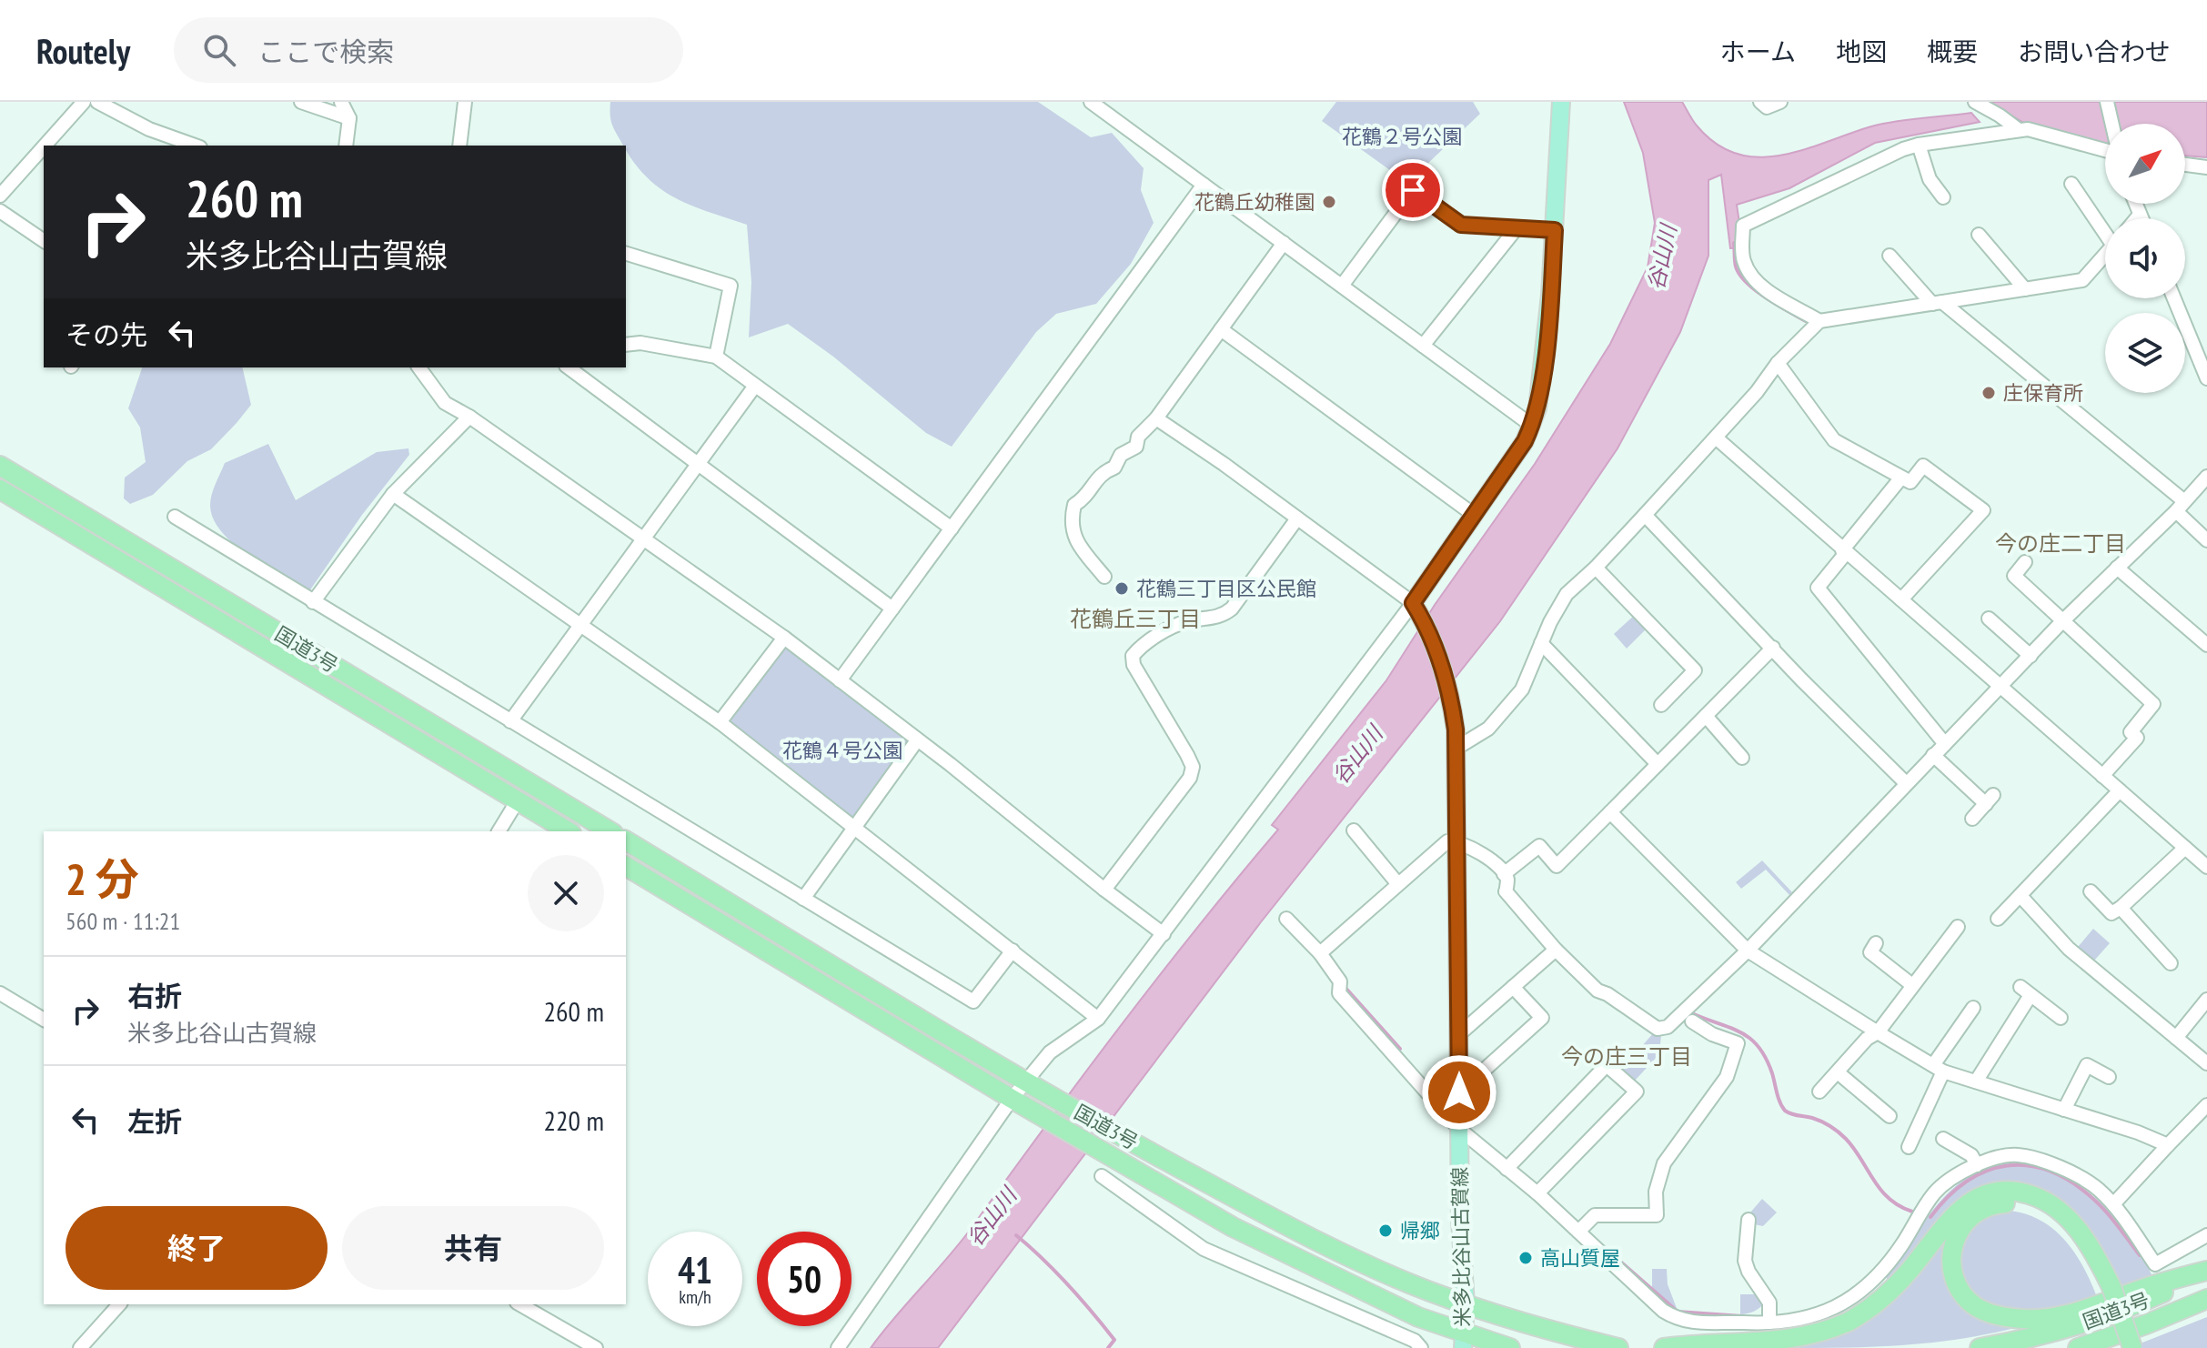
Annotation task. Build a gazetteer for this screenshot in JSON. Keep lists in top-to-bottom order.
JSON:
{
  "streets": {
    "highway": ["国道3号"],
    "main road": ["米多比谷山古賀線"]
  },
  "crossings": [
    ["国道3号", "米多比谷山古賀線"]
  ],
  "districts": ["今の庄二丁目", "花鶴丘三丁目", "今の庄三丁目"],
  "water": ["谷山川"],
  "parks": ["花鶴２号公園", "花鶴４号公園"],
  "places": [
    "花鶴丘幼稚園",
    "庄保育所",
    "花鶴三丁目区公民館",
    "帰郷",
    "高山質屋"
  ],
  "north": "top right",
  "page": {
    "header": "Routely",
    "search": "ここで検索",
    "nav": [
      "ホーム",
      "地図",
      "概要",
      "お問い合わせ"
    ],
    "turn": ["260 m", "米多比谷山古賀線"],
    "then": "その先",
    "heading": ["2 分", "560 m · 11:21"],
    "list": [
      {
        "name": "右折",
        "note": "米多比谷山古賀線",
        "value": "260 m"
      },
      {
        "name": "左折",
        "value": "220 m"
      }
    ],
    "buttons": ["終了", "共有"],
    "speed": "41 km/h",
    "limit": "50"
  }
}
